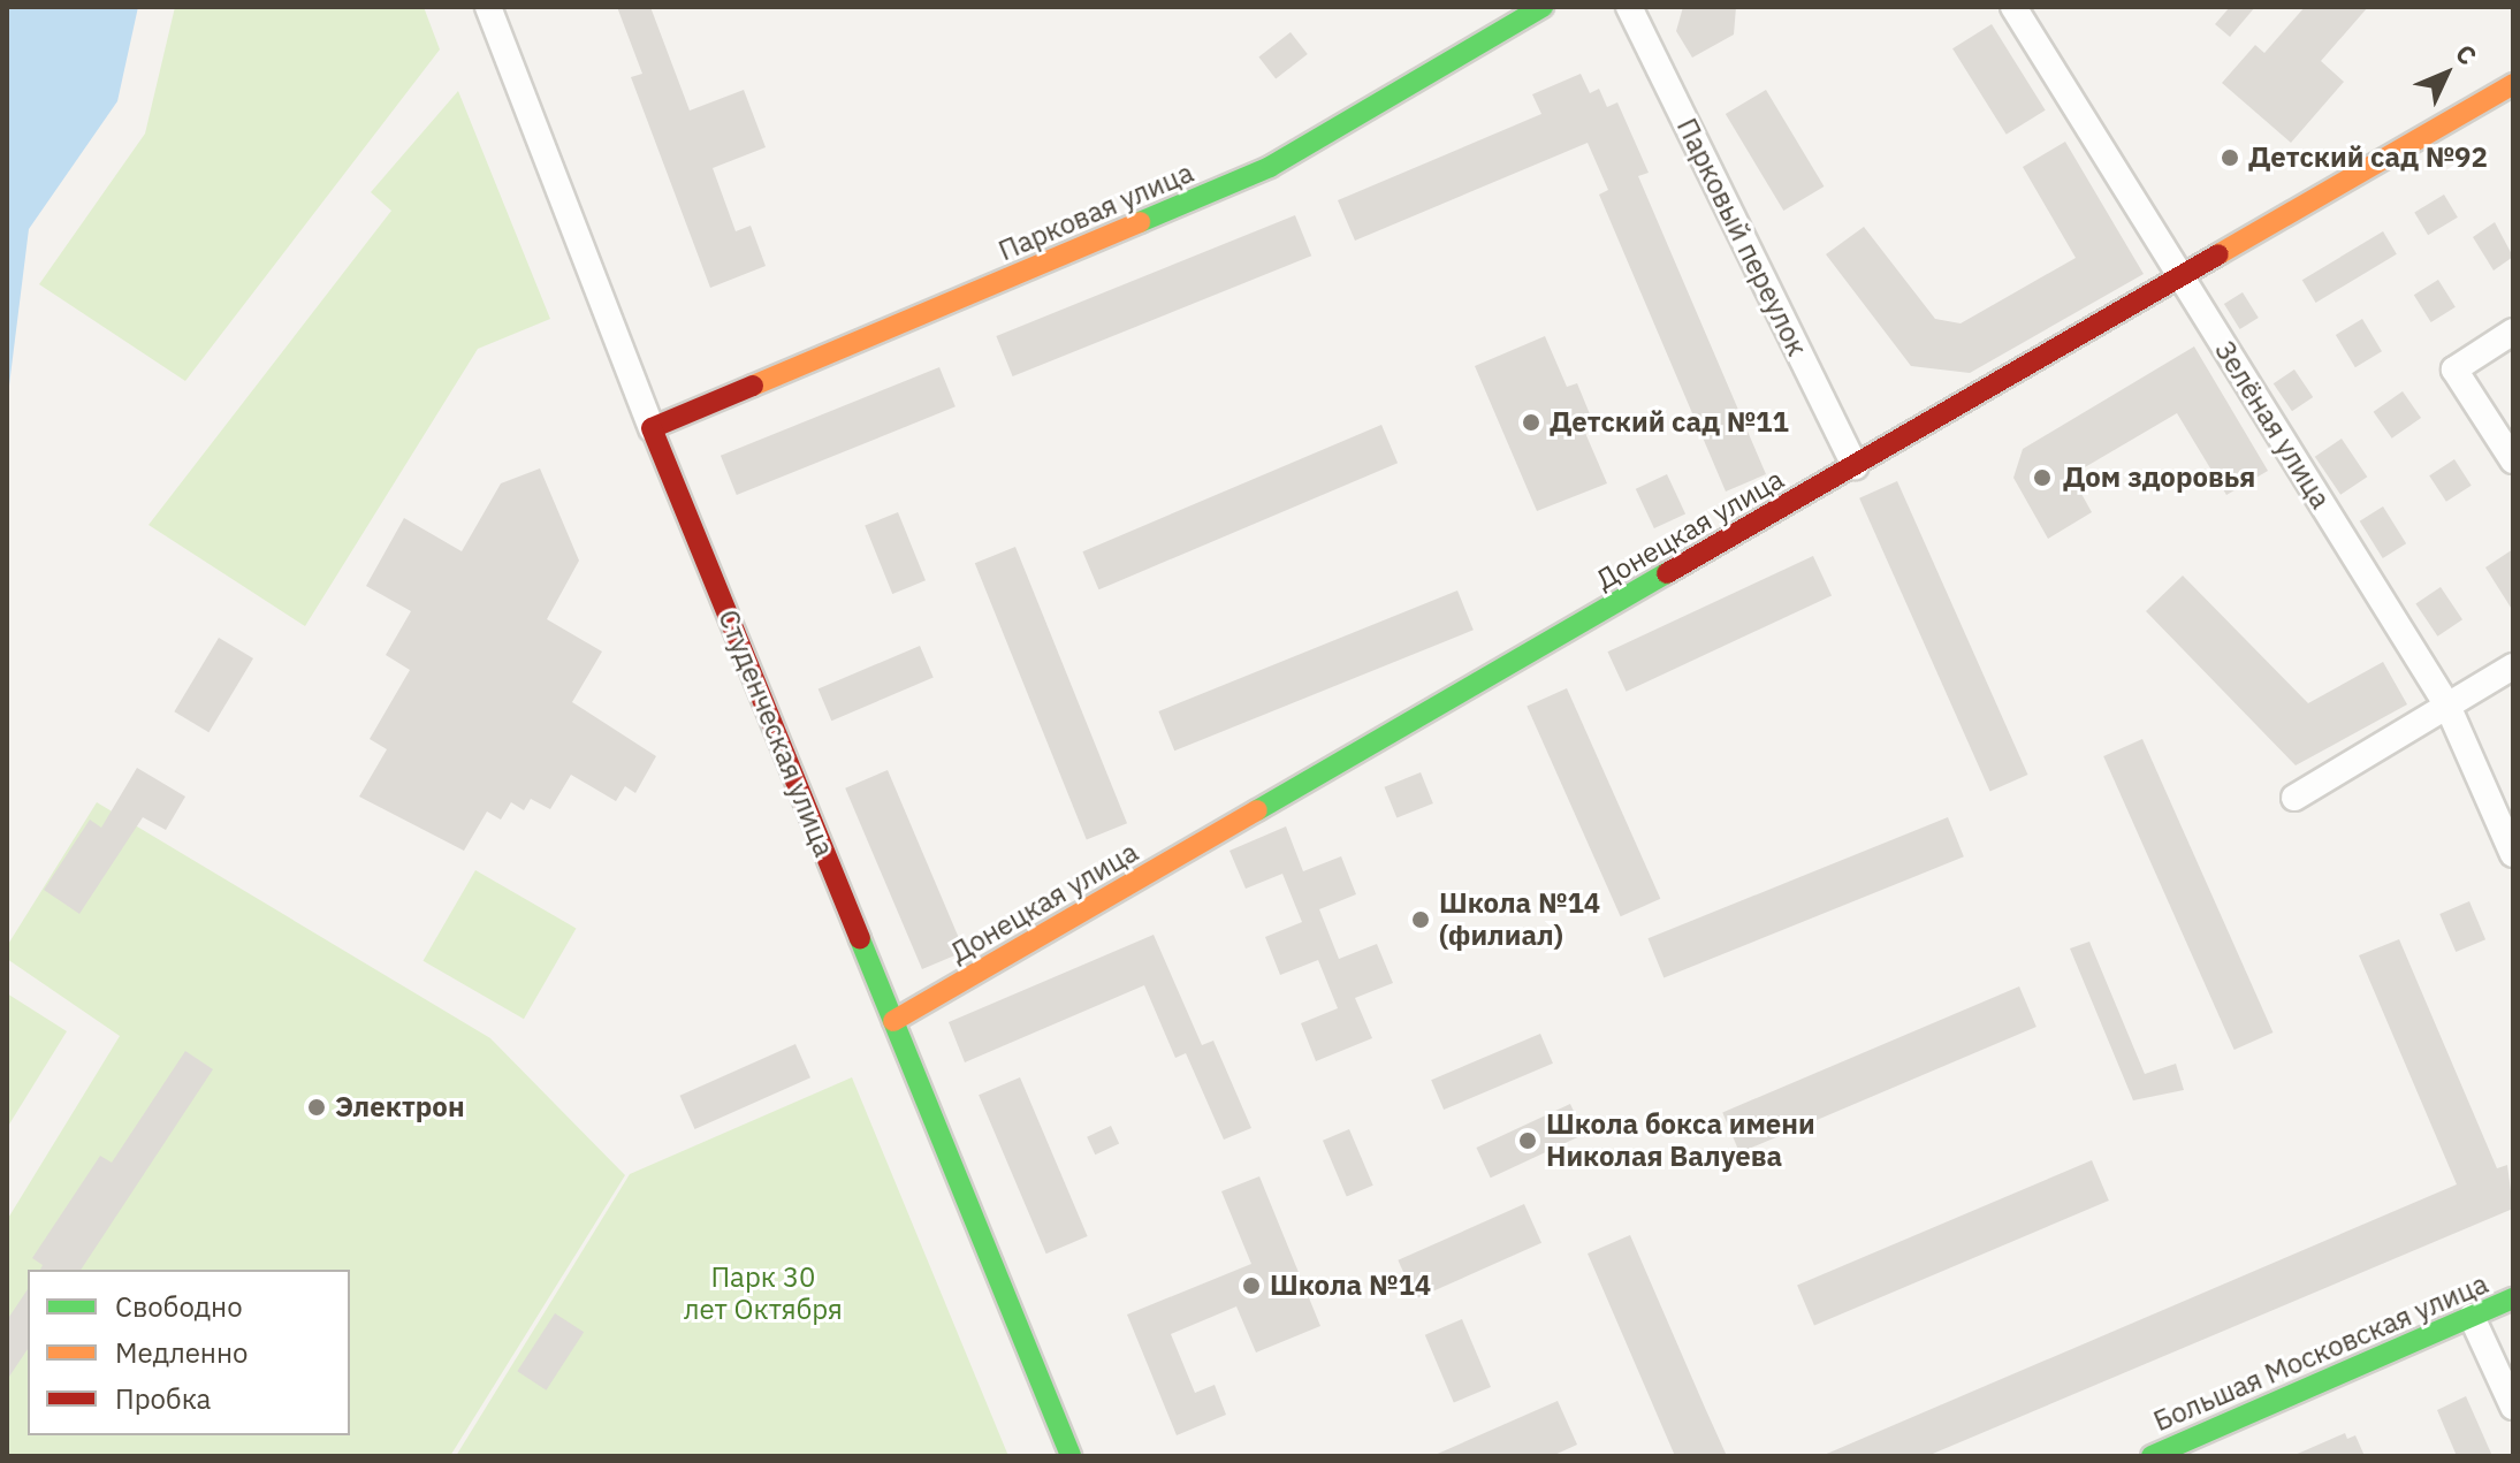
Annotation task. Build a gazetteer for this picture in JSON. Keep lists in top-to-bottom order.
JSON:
{
  "streets": {
    "street": [
      "Парковая улица",
      "Парковый переулок",
      "Зелёная улица",
      "Донецкая улица",
      "Студенческая улица",
      "Большая Московская улица"
    ]
  },
  "crossings": [
    ["Парковая улица", "Студенческая улица"],
    ["Парковый переулок", "Донецкая улица"],
    ["Зелёная улица", "Донецкая улица"],
    ["Донецкая улица", "Студенческая улица"]
  ],
  "parks": ["Парк 30 лет Октября"],
  "places": [
    "Детский сад №92",
    "Детский сад №11",
    "Дом здоровья",
    "Школа №14 (филиал)",
    "Электрон",
    "Школа бокса имени Николая Валуева",
    "Школа №14"
  ],
  "legend": ["Свободно", "Медленно", "Пробка"],
  "north": "top right"
}
